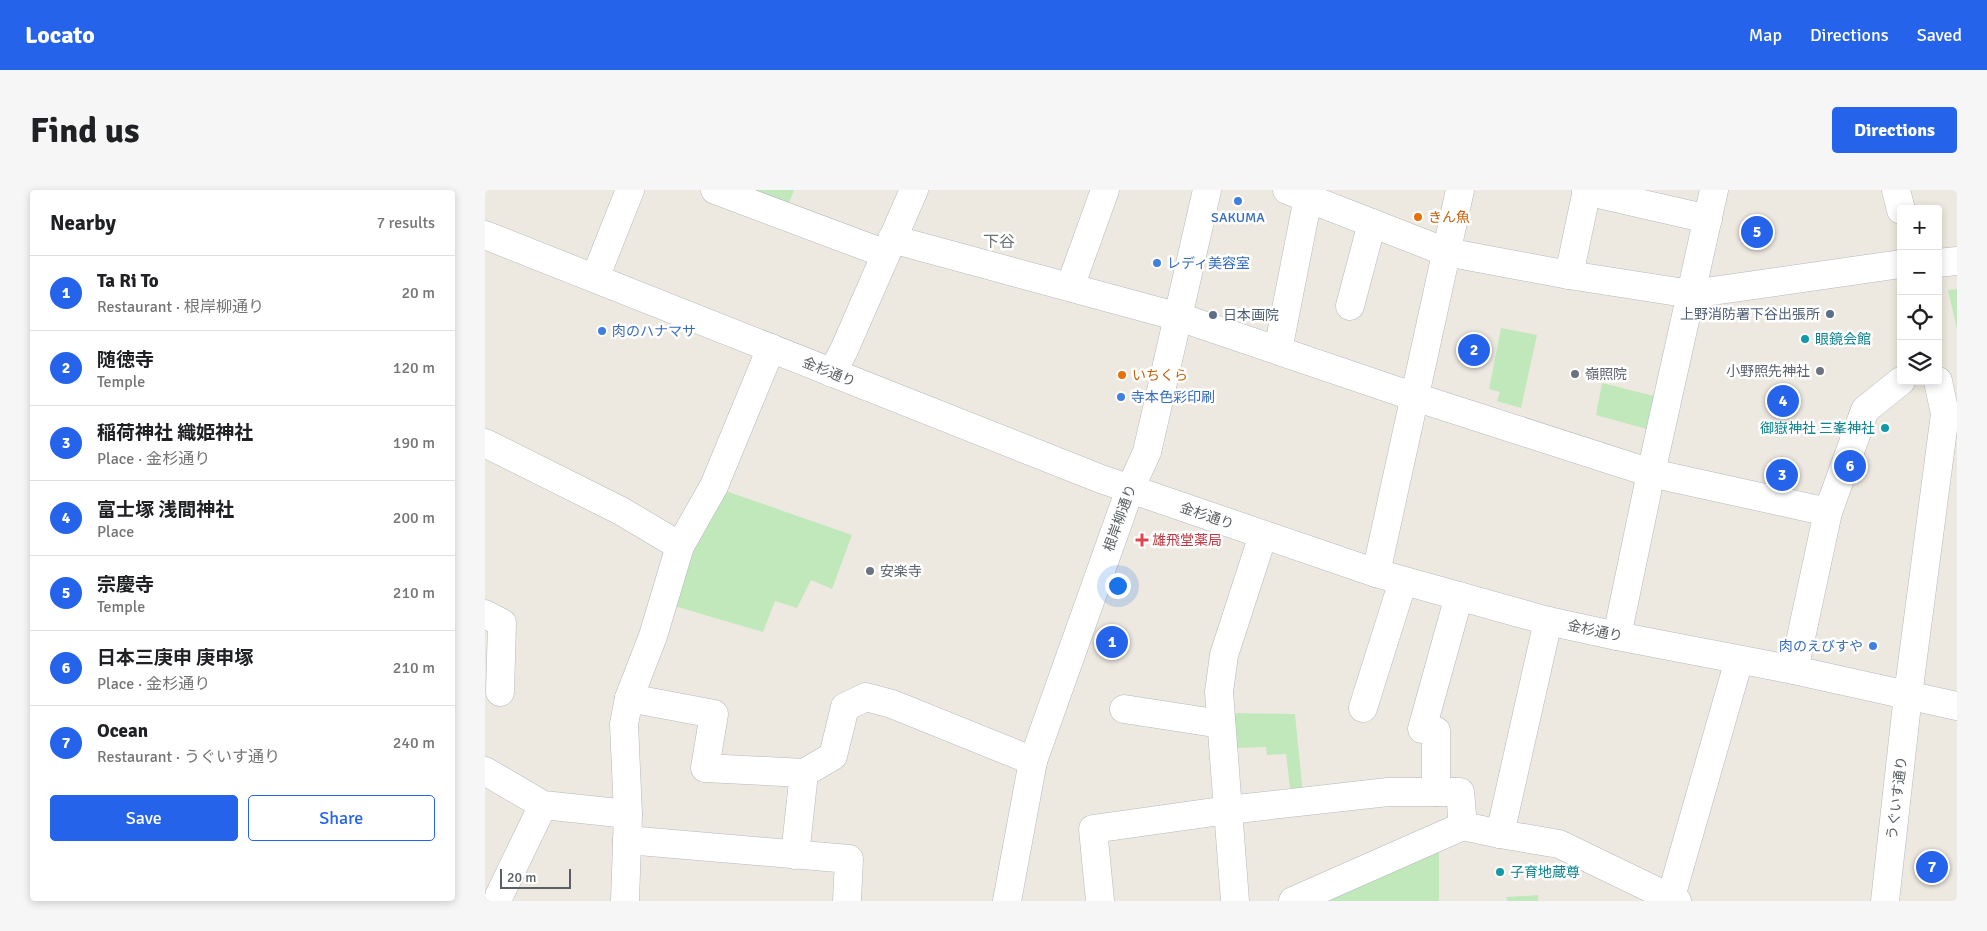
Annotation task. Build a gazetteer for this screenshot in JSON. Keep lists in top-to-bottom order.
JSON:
{
  "streets": {
    "street": ["金杉通り", "根岸柳通り", "うぐいす通り"]
  },
  "crossings": [
    ["金杉通り", "根岸柳通り"],
    ["金杉通り", "うぐいす通り"]
  ],
  "districts": ["下谷"],
  "places": {
    "other": [
      "SAKUMA",
      "きん魚",
      "レディ美容室",
      "上野消防署下谷出張所",
      "日本画院",
      "肉のハナマサ",
      "眼鏡会館",
      "小野照先神社",
      "嶺照院",
      "いちくら",
      "寺本色彩印刷",
      "御嶽神社 三峯神社",
      "安楽寺",
      "肉のえびすや",
      "子育地蔵尊"
    ],
    "health": ["雄飛堂薬局"]
  },
  "scale_bar": "20 m",
  "page": {
    "header": "Locato",
    "nav": ["Map", "Directions", "Saved"],
    "buttons": [
      "Directions",
      ["Save", "Share"]
    ],
    "title": "Find us",
    "heading": ["Nearby", "7 results"],
    "map_buttons": ["+", "−"],
    "pins": [
      "5",
      "2",
      "4",
      "6",
      "3",
      "1",
      "7"
    ],
    "list": [
      {
        "mark": "1",
        "name": "Ta Ri To",
        "note": "Restaurant · 根岸柳通り",
        "value": "20 m"
      },
      {
        "mark": "2",
        "name": "随徳寺",
        "note": "Temple",
        "value": "120 m"
      },
      {
        "mark": "3",
        "name": "稲荷神社 織姫神社",
        "note": "Place · 金杉通り",
        "value": "190 m"
      },
      {
        "mark": "4",
        "name": "富士塚 浅間神社",
        "note": "Place",
        "value": "200 m"
      },
      {
        "mark": "5",
        "name": "宗慶寺",
        "note": "Temple",
        "value": "210 m"
      },
      {
        "mark": "6",
        "name": "日本三庚申 庚申塚",
        "note": "Place · 金杉通り",
        "value": "210 m"
      },
      {
        "mark": "7",
        "name": "Ocean",
        "note": "Restaurant · うぐいす通り",
        "value": "240 m"
      }
    ],
    "scale": "20 m"
  }
}
